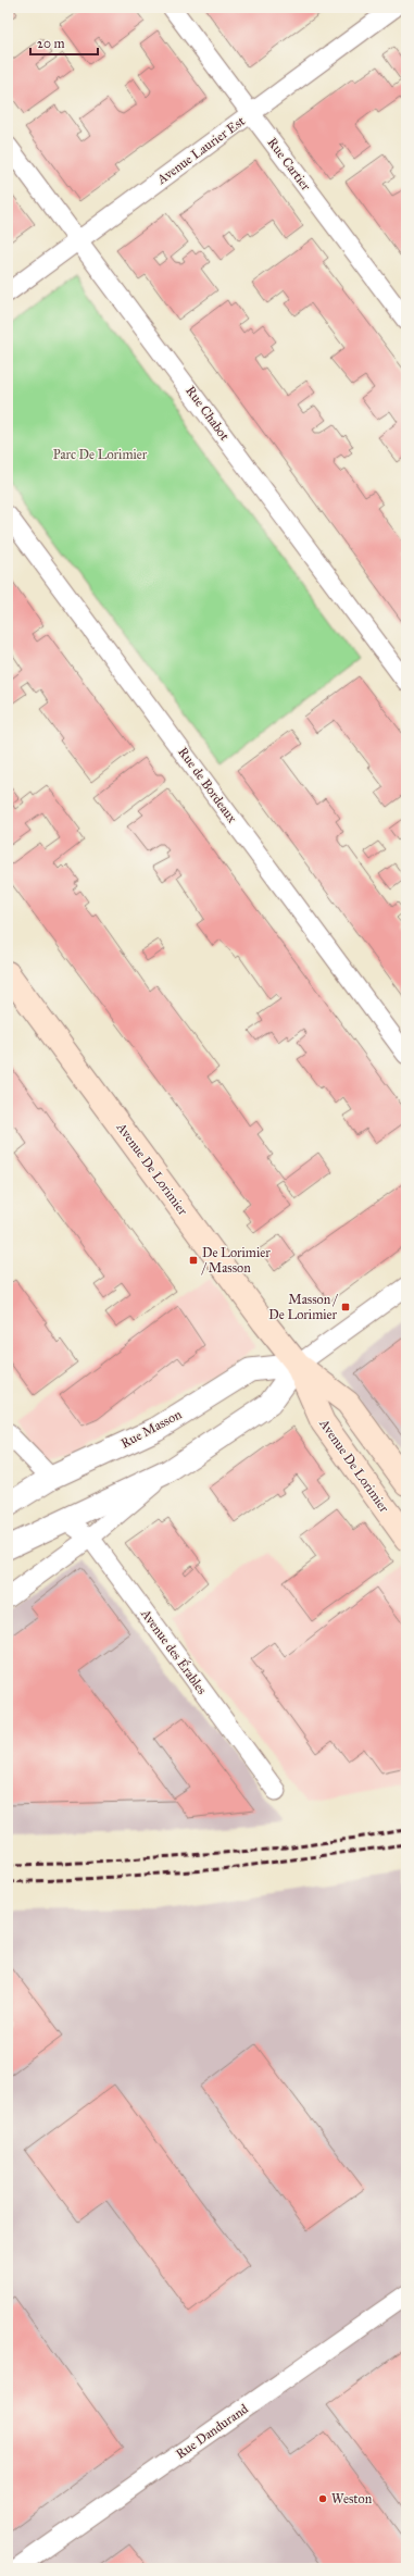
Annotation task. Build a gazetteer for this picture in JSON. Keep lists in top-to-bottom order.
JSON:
{
  "streets": {
    "main road": ["Avenue De Lorimier"],
    "street": [
      "Avenue Laurier Est",
      "Rue Cartier",
      "Rue Chabot",
      "Rue de Bordeaux",
      "Rue Masson",
      "Avenue des Érables",
      "Rue Dandurand"
    ]
  },
  "crossings": [
    ["Avenue Laurier Est", "Rue Cartier"],
    ["Avenue Laurier Est", "Rue Chabot"],
    ["Avenue De Lorimier", "Rue Masson"],
    ["Rue Masson", "Avenue des Érables"]
  ],
  "parks": ["Parc De Lorimier"],
  "places": {
    "transit": ["De Lorimier / Masson", "Masson / De Lorimier"],
    "other": ["Weston"]
  },
  "scale_bar": "20 m"
}
